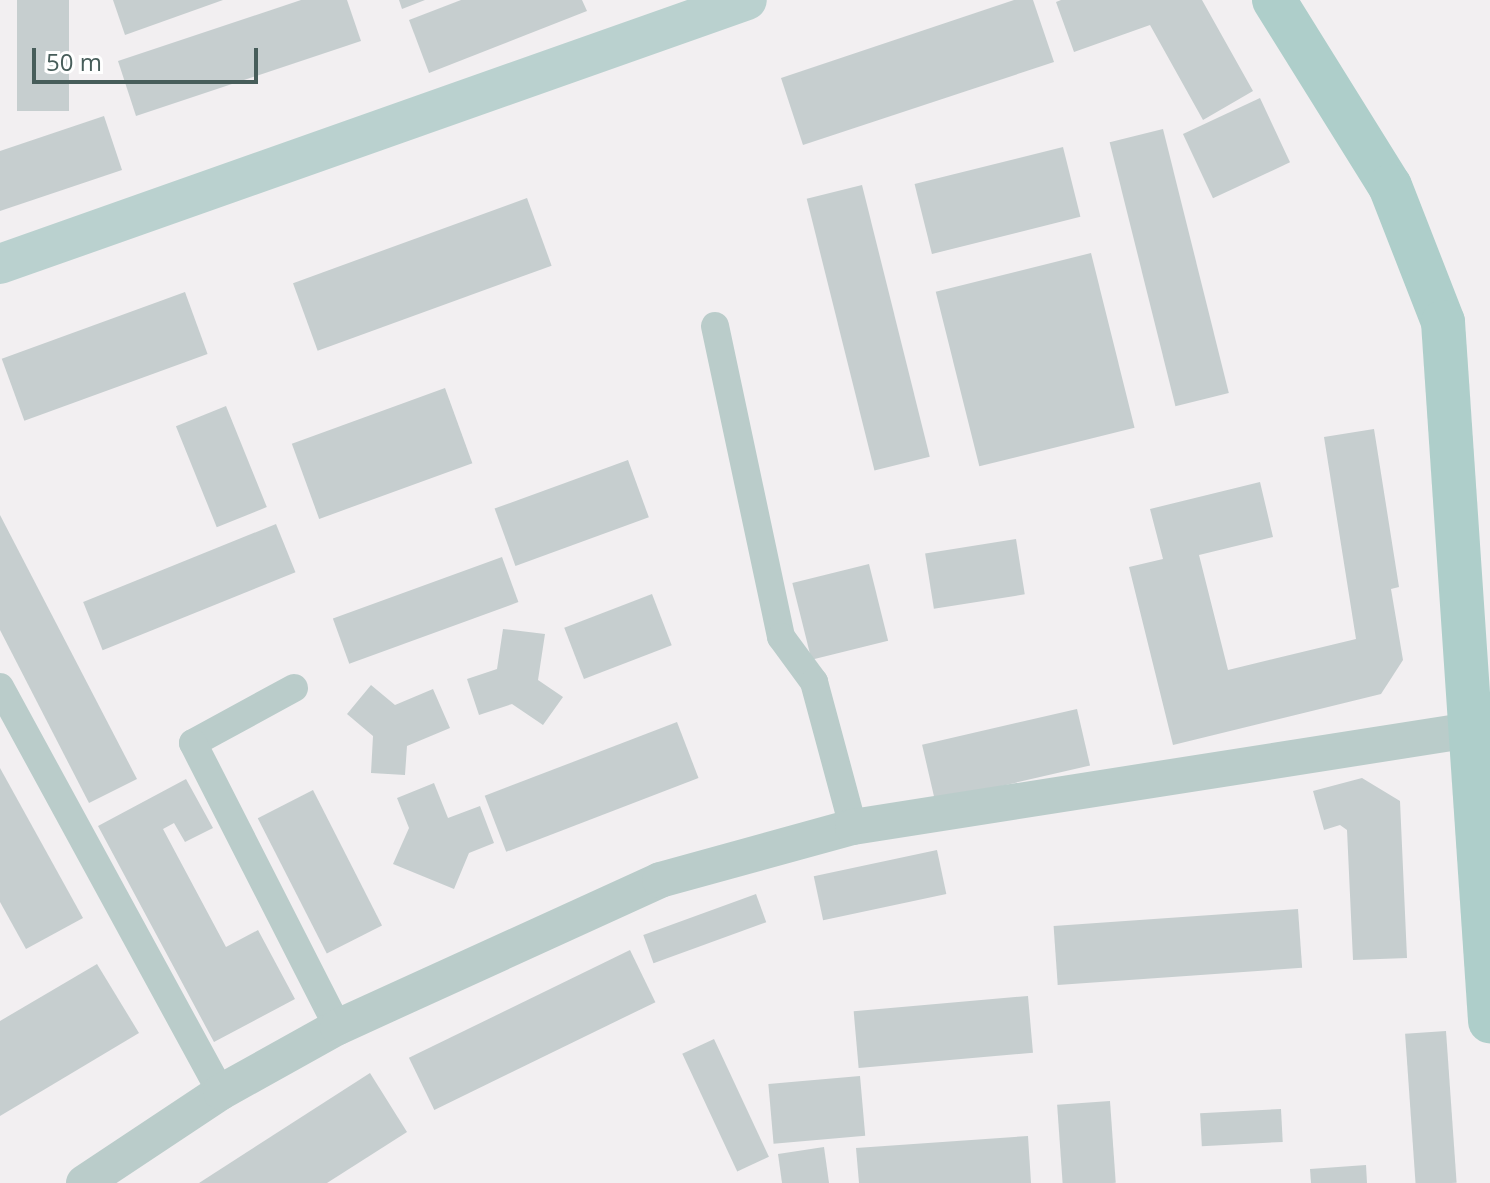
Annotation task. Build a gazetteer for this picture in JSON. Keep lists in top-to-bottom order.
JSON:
{
  "scale_bar": "50 m"
}
